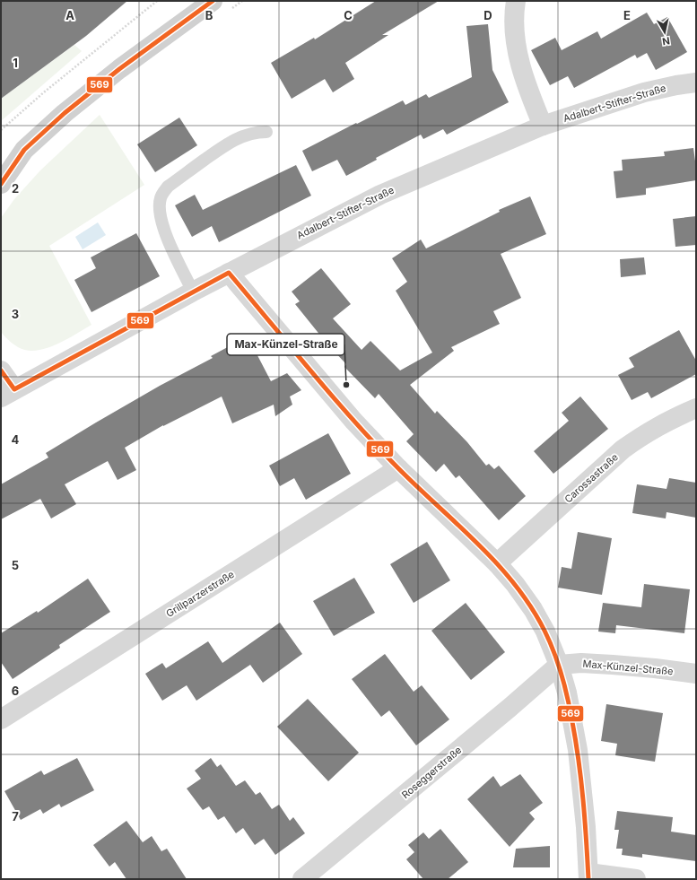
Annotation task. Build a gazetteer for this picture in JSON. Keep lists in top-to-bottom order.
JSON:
{
  "streets": {
    "street": [
      "Adalbert-Stifter-Straße",
      "Carossastraße",
      "Grillparzerstraße",
      "Max-Künzel-Straße",
      "Roseggerstraße"
    ]
  },
  "crossings": [
    ["Max-Künzel-Straße", "Roseggerstraße"]
  ],
  "places": ["Max-Künzel-Straße"],
  "lines": ["transit line 569"],
  "north": "bottom",
  "grid": {
    "columns": [
      "A",
      "B",
      "C",
      "D",
      "E"
    ],
    "rows": [
      "1",
      "2",
      "3",
      "4",
      "5",
      "6",
      "7"
    ]
  }
}
